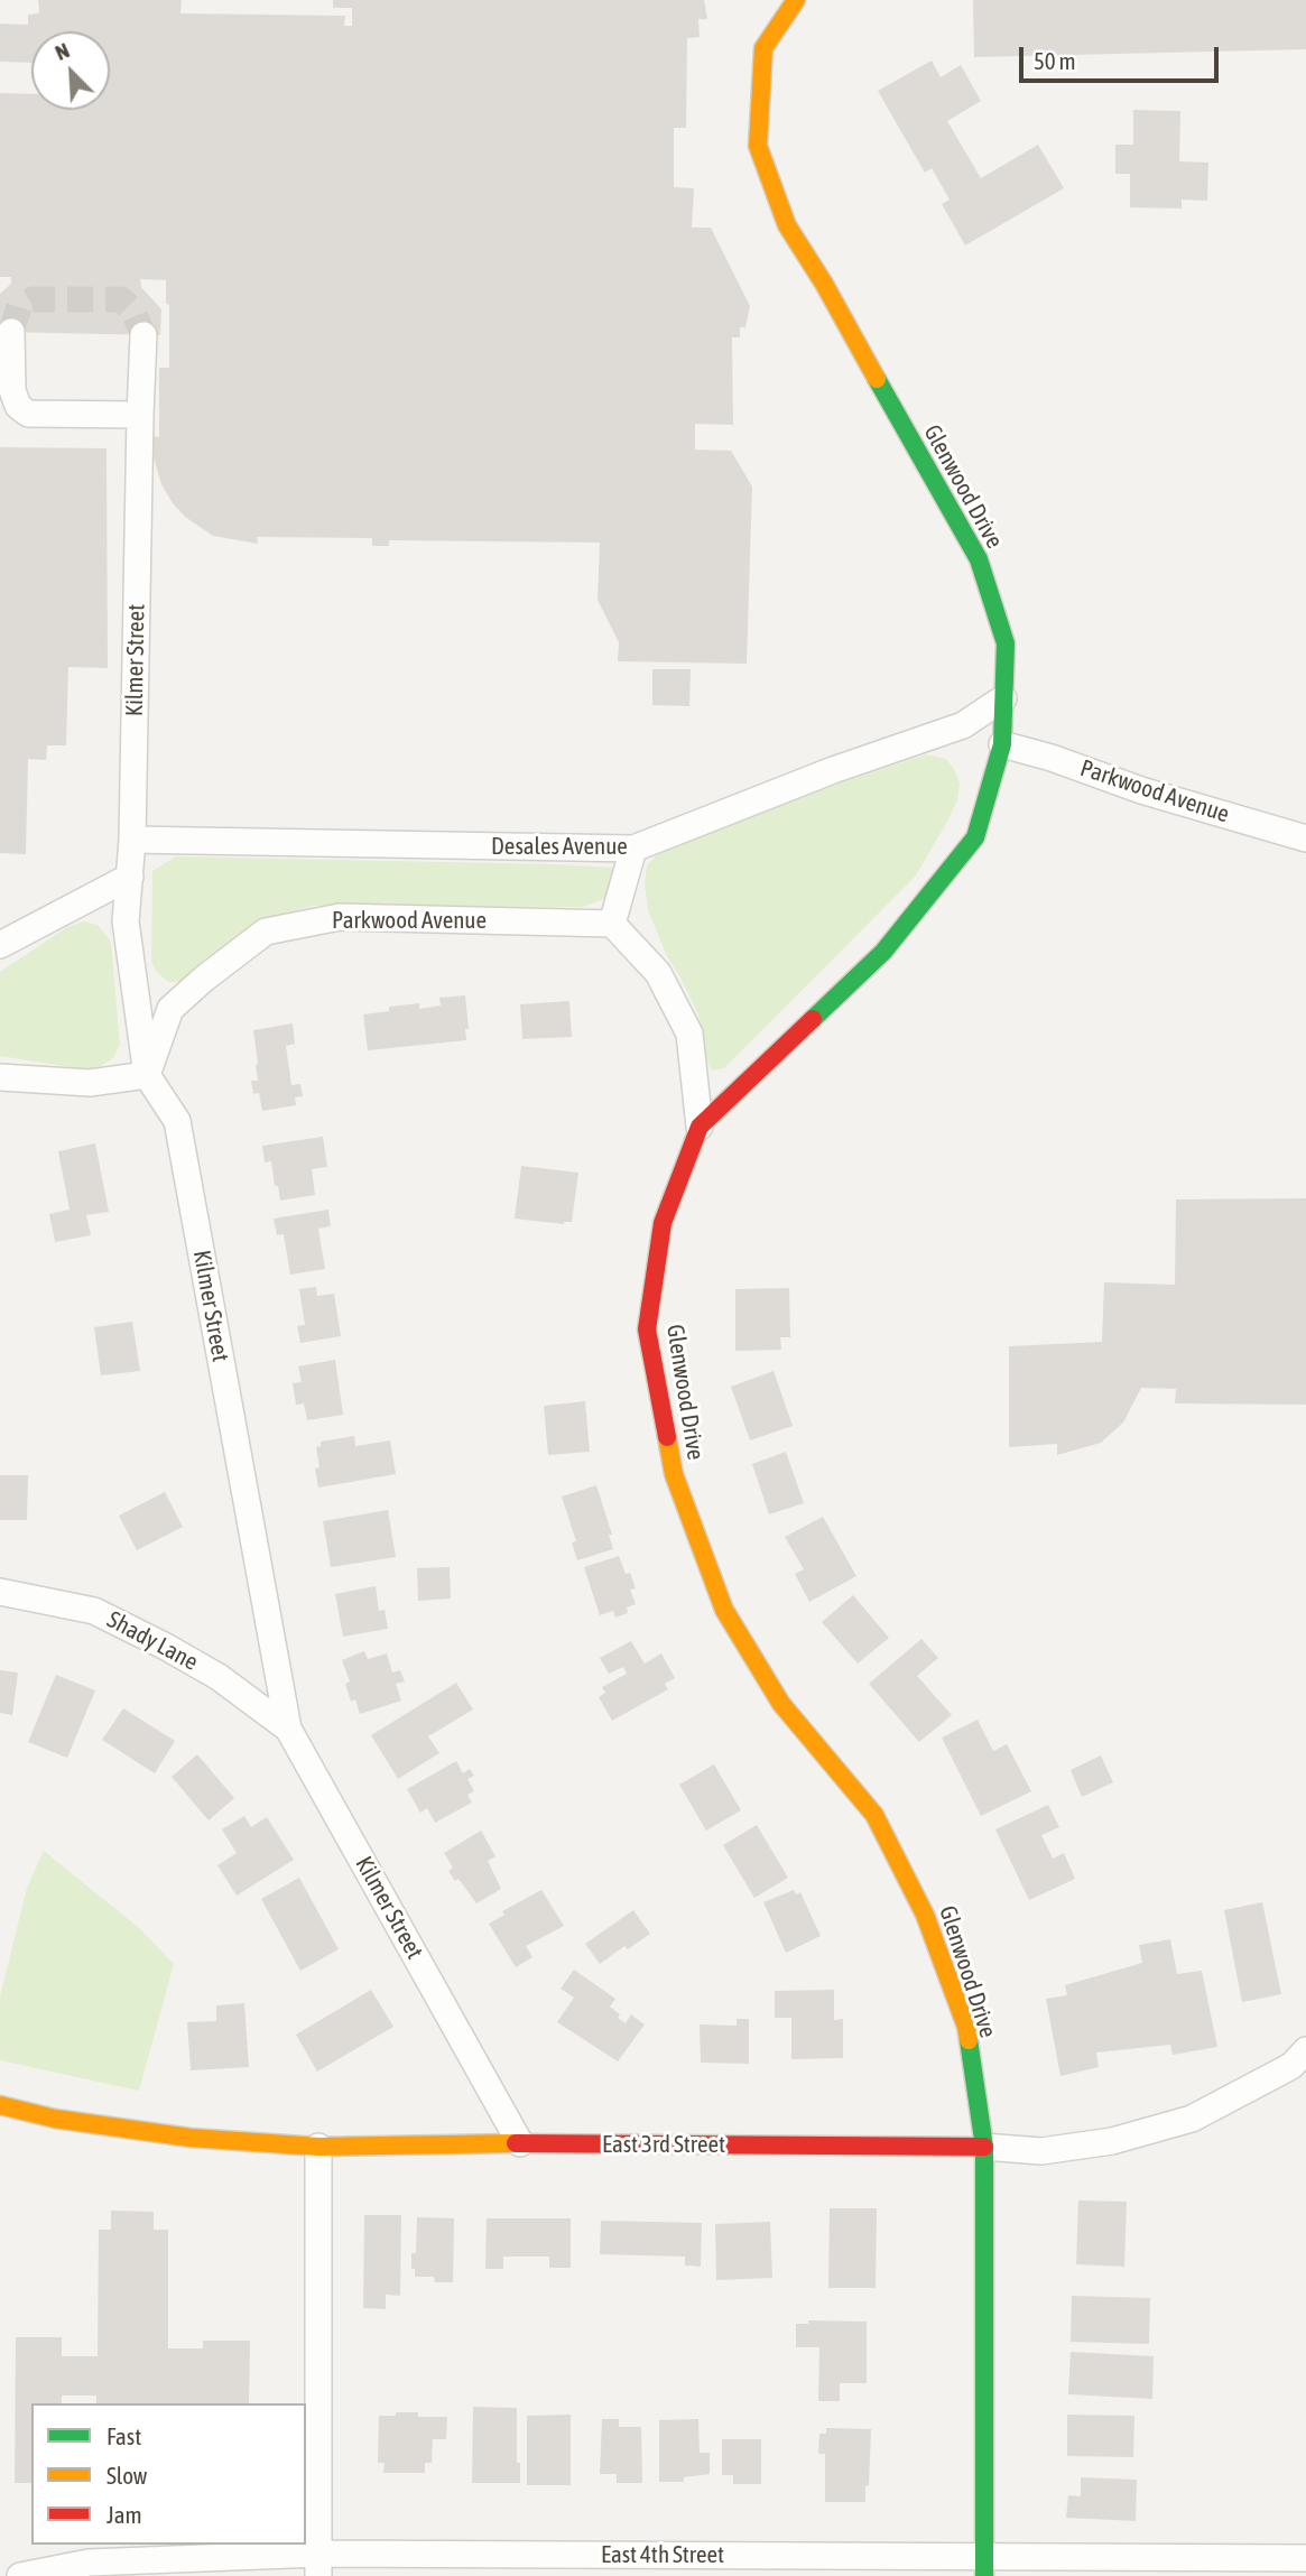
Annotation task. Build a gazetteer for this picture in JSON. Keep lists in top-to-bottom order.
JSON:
{
  "streets": {
    "street": [
      "Glenwood Drive",
      "Kilmer Street",
      "Parkwood Avenue",
      "Desales Avenue",
      "Shady Lane",
      "East 3rd Street",
      "East 4th Street"
    ]
  },
  "crossings": [
    ["Glenwood Drive", "Parkwood Avenue"],
    ["Glenwood Drive", "Desales Avenue"],
    ["Glenwood Drive", "East 3rd Street"],
    ["Glenwood Drive", "East 4th Street"],
    ["Kilmer Street", "Parkwood Avenue"],
    ["Kilmer Street", "Desales Avenue"],
    ["Kilmer Street", "Shady Lane"],
    ["Kilmer Street", "East 3rd Street"]
  ],
  "legend": ["Fast", "Slow", "Jam"],
  "scale_bar": "50 m",
  "north": "top left"
}
